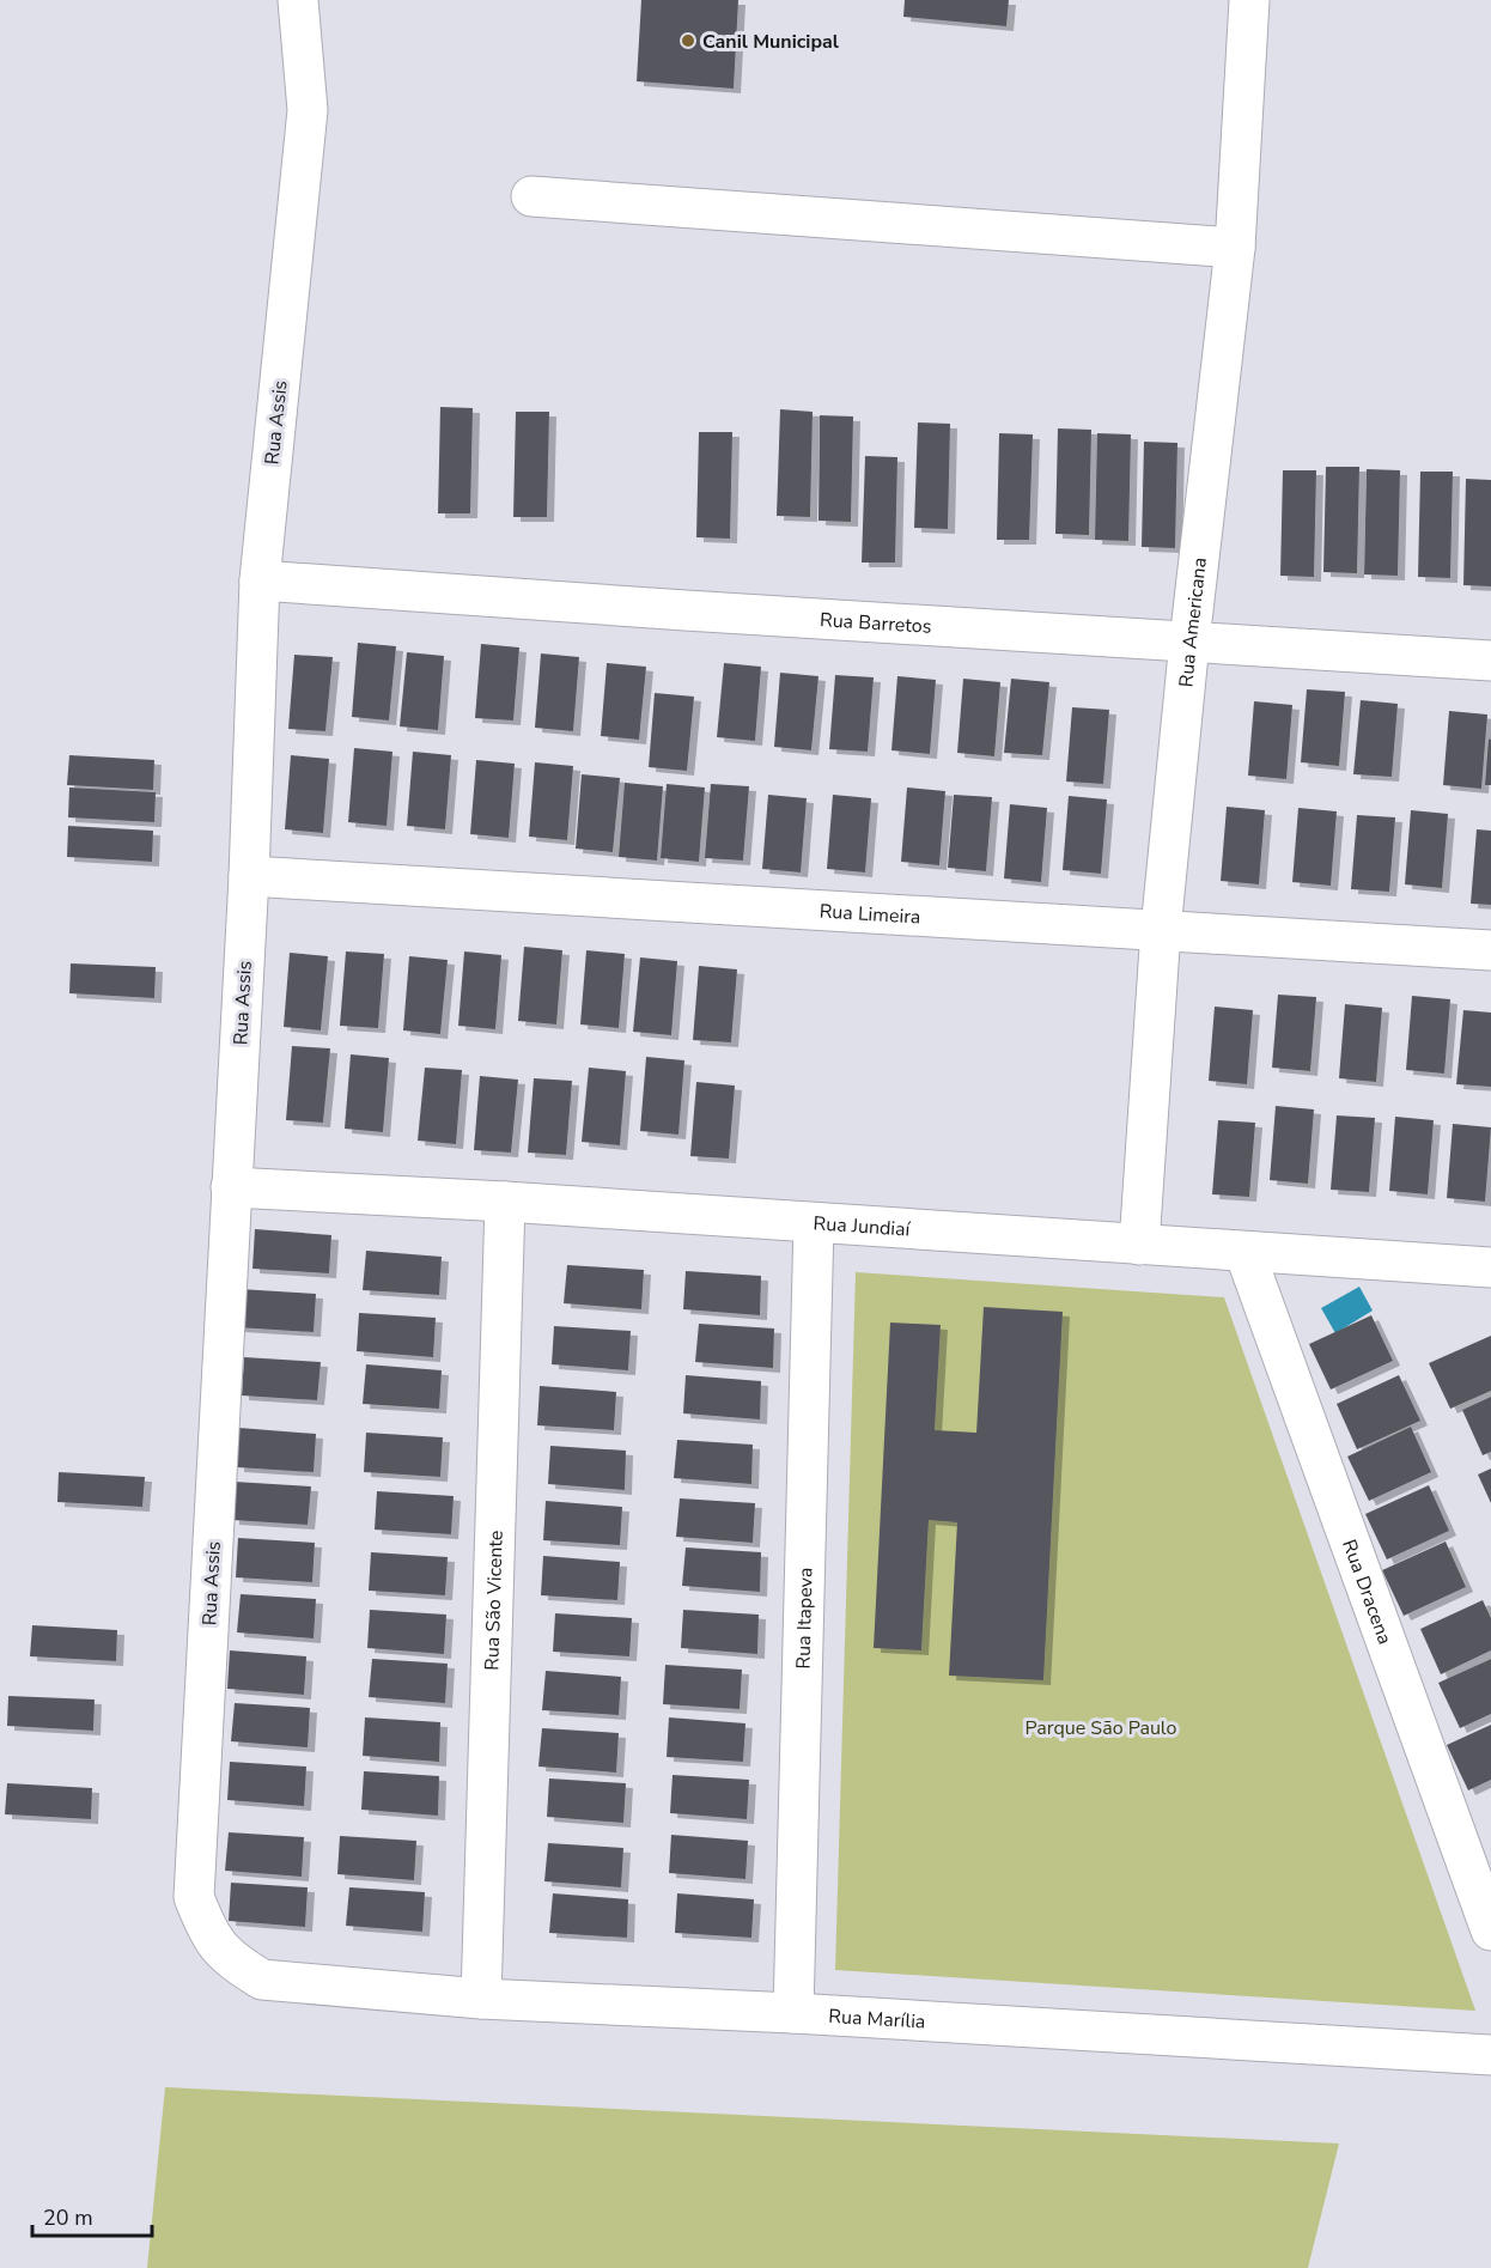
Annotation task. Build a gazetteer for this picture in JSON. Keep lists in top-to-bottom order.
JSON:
{
  "streets": {
    "street": [
      "Rua Assis",
      "Rua Barretos",
      "Rua Americana",
      "Rua Limeira",
      "Rua Jundiaí",
      "Rua Dracena",
      "Rua São Vicente",
      "Rua Itapeva",
      "Rua Marília"
    ]
  },
  "crossings": [
    ["Rua Assis", "Rua Barretos"],
    ["Rua Assis", "Rua Limeira"],
    ["Rua Assis", "Rua Jundiaí"],
    ["Rua Assis", "Rua Marília"],
    ["Rua Barretos", "Rua Americana"],
    ["Rua Americana", "Rua Limeira"],
    ["Rua Americana", "Rua Jundiaí"],
    ["Rua Jundiaí", "Rua Dracena"],
    ["Rua Jundiaí", "Rua São Vicente"],
    ["Rua Jundiaí", "Rua Itapeva"],
    ["Rua São Vicente", "Rua Marília"],
    ["Rua Itapeva", "Rua Marília"]
  ],
  "parks": ["Parque São Paulo"],
  "places": ["Canil Municipal"],
  "scale_bar": "20 m"
}
